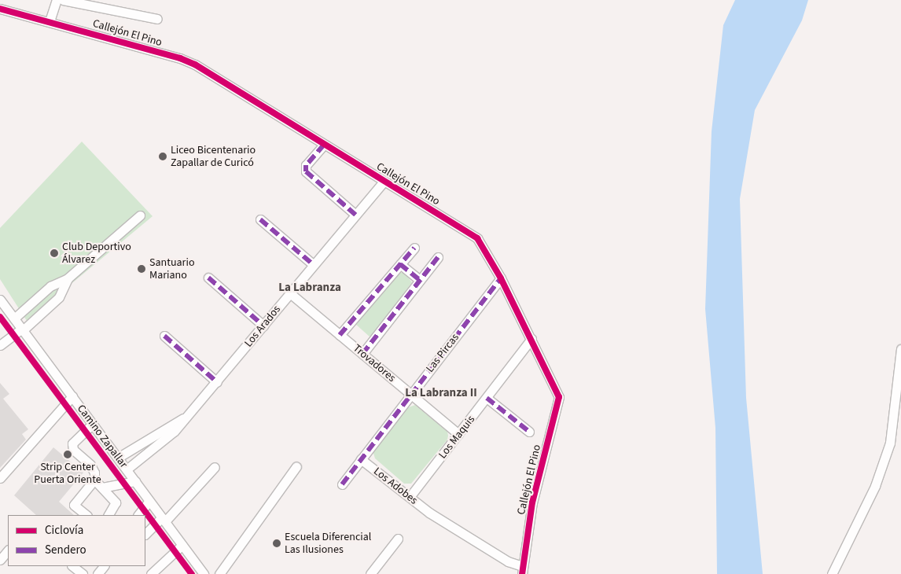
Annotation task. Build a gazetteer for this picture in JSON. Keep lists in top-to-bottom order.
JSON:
{
  "streets": {
    "street": [
      "Callejón El Pino",
      "Los Arados",
      "Las Pircas",
      "Trovadores",
      "Camino Zapallar",
      "Los Maquis",
      "Los Adobes"
    ]
  },
  "crossings": [
    ["Callejón El Pino", "Los Arados"],
    ["Callejón El Pino", "Las Pircas"],
    ["Callejón El Pino", "Los Maquis"],
    ["Callejón El Pino", "Los Adobes"],
    ["Los Arados", "Trovadores"],
    ["Los Arados", "Camino Zapallar"],
    ["Las Pircas", "Trovadores"],
    ["Las Pircas", "Los Adobes"],
    ["Trovadores", "Los Maquis"],
    ["Los Maquis", "Los Adobes"]
  ],
  "districts": ["La Labranza", "La Labranza II"],
  "places": [
    "Liceo Bicentenario Zapallar de Curicó",
    "Club Deportivo Álvarez",
    "Santuario Mariano",
    "Strip Center Puerta Oriente",
    "Escuela Diferencial Las Ilusiones"
  ],
  "legend": ["Ciclovía", "Sendero"]
}
